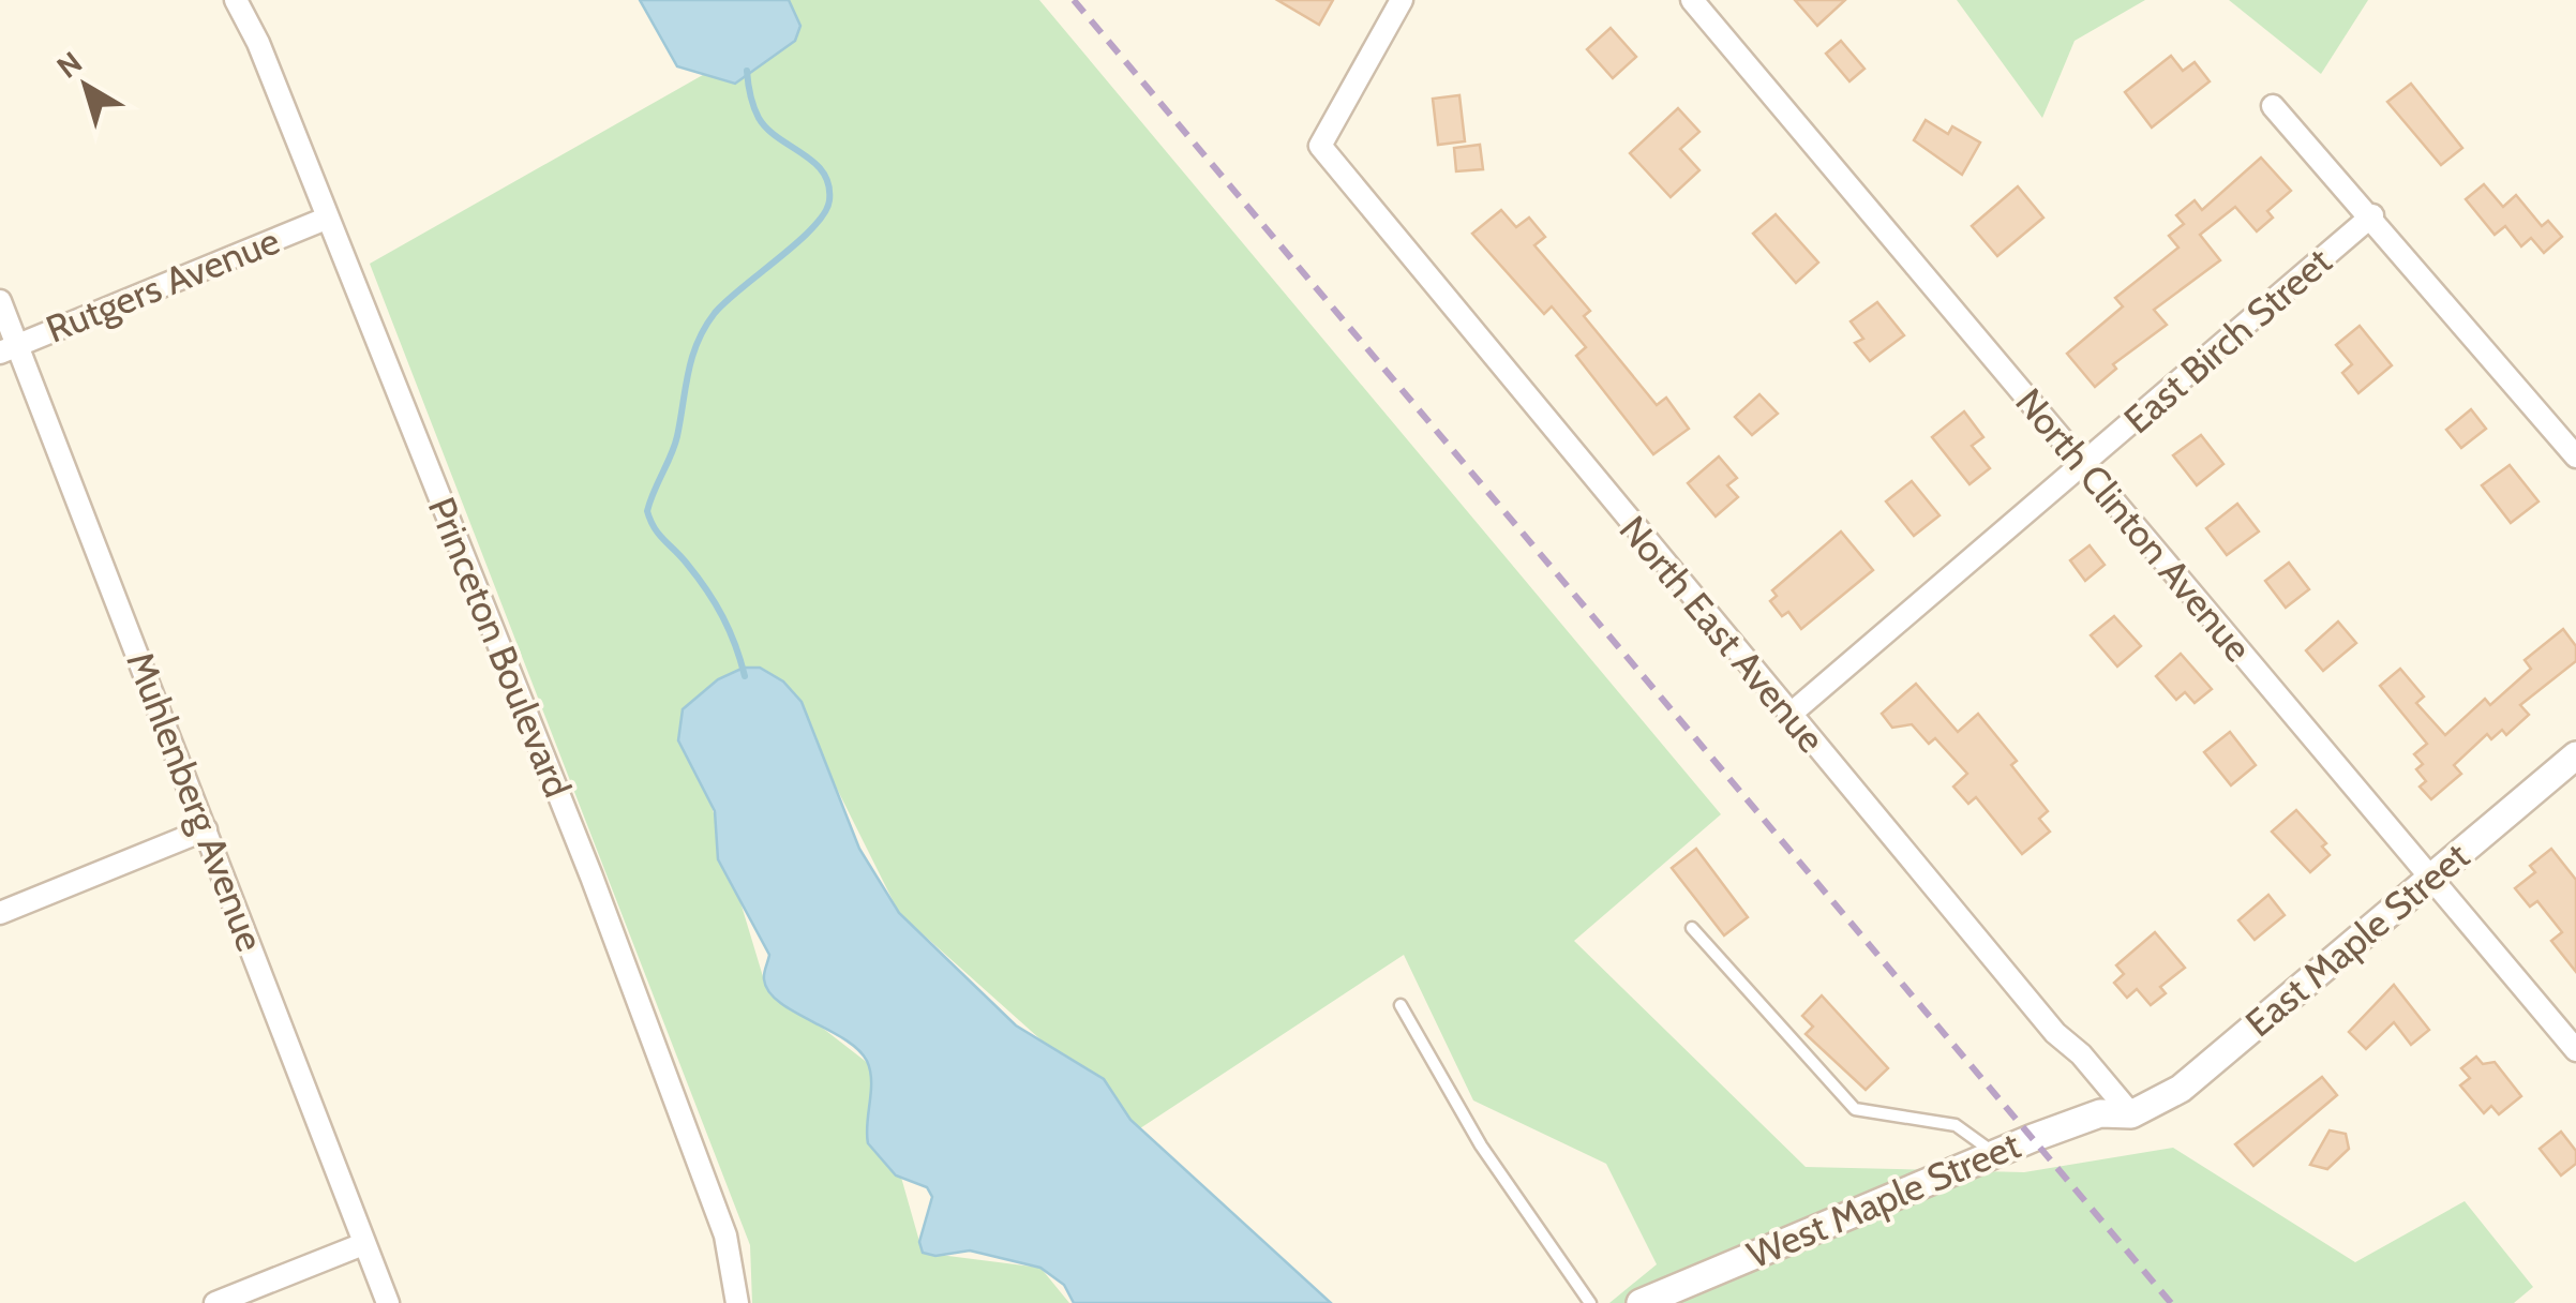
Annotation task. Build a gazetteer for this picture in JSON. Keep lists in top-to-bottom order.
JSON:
{
  "streets": {
    "street": [
      "Rutgers Avenue",
      "East Birch Street",
      "North Clinton Avenue",
      "North East Avenue",
      "Princeton Boulevard",
      "Muhlenberg Avenue",
      "East Maple Street",
      "West Maple Street"
    ]
  },
  "crossings": [
    ["Rutgers Avenue", "Princeton Boulevard"],
    ["Rutgers Avenue", "Muhlenberg Avenue"],
    ["East Birch Street", "North Clinton Avenue"],
    ["East Birch Street", "North East Avenue"],
    ["North Clinton Avenue", "East Maple Street"],
    ["North East Avenue", "East Maple Street"],
    ["North East Avenue", "West Maple Street"],
    ["East Maple Street", "West Maple Street"]
  ],
  "north": "top left"
}
